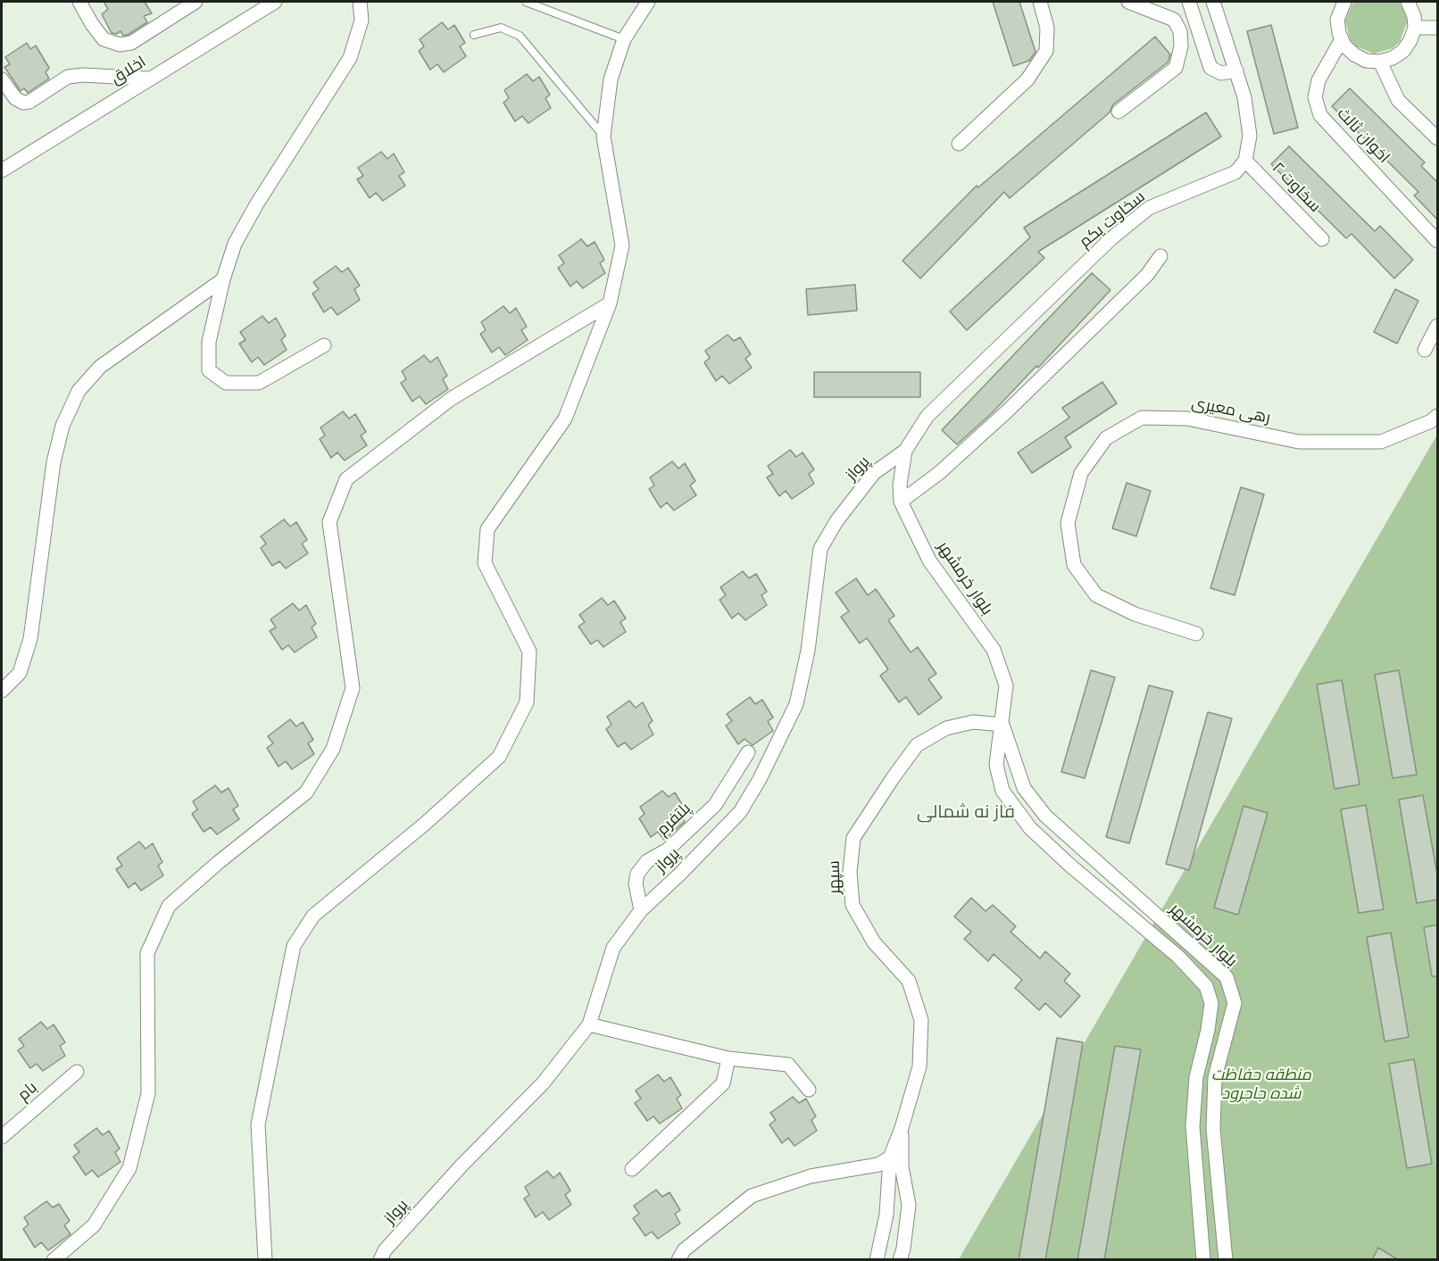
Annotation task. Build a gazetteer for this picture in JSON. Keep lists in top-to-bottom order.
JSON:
{
  "streets": {
    "street": [
      "اخلاق",
      "اخوان ثالث",
      "سخاوت ۲",
      "سخاوت یکم",
      "رهی معیری",
      "پرواز",
      "بلوار خرمشهر",
      "پلتفرم",
      "سپهر",
      "بام"
    ]
  },
  "crossings": [
    ["سخاوت ۲", "سخاوت یکم"],
    ["سخاوت یکم", "پرواز"],
    ["سخاوت یکم", "بلوار خرمشهر"],
    ["پرواز", "بلوار خرمشهر"],
    ["پرواز", "پلتفرم"],
    ["بلوار خرمشهر", "سپهر"]
  ],
  "districts": ["فاز نه شمالی"],
  "parks": ["منطقه حفاظت شده جاجرود"]
}
